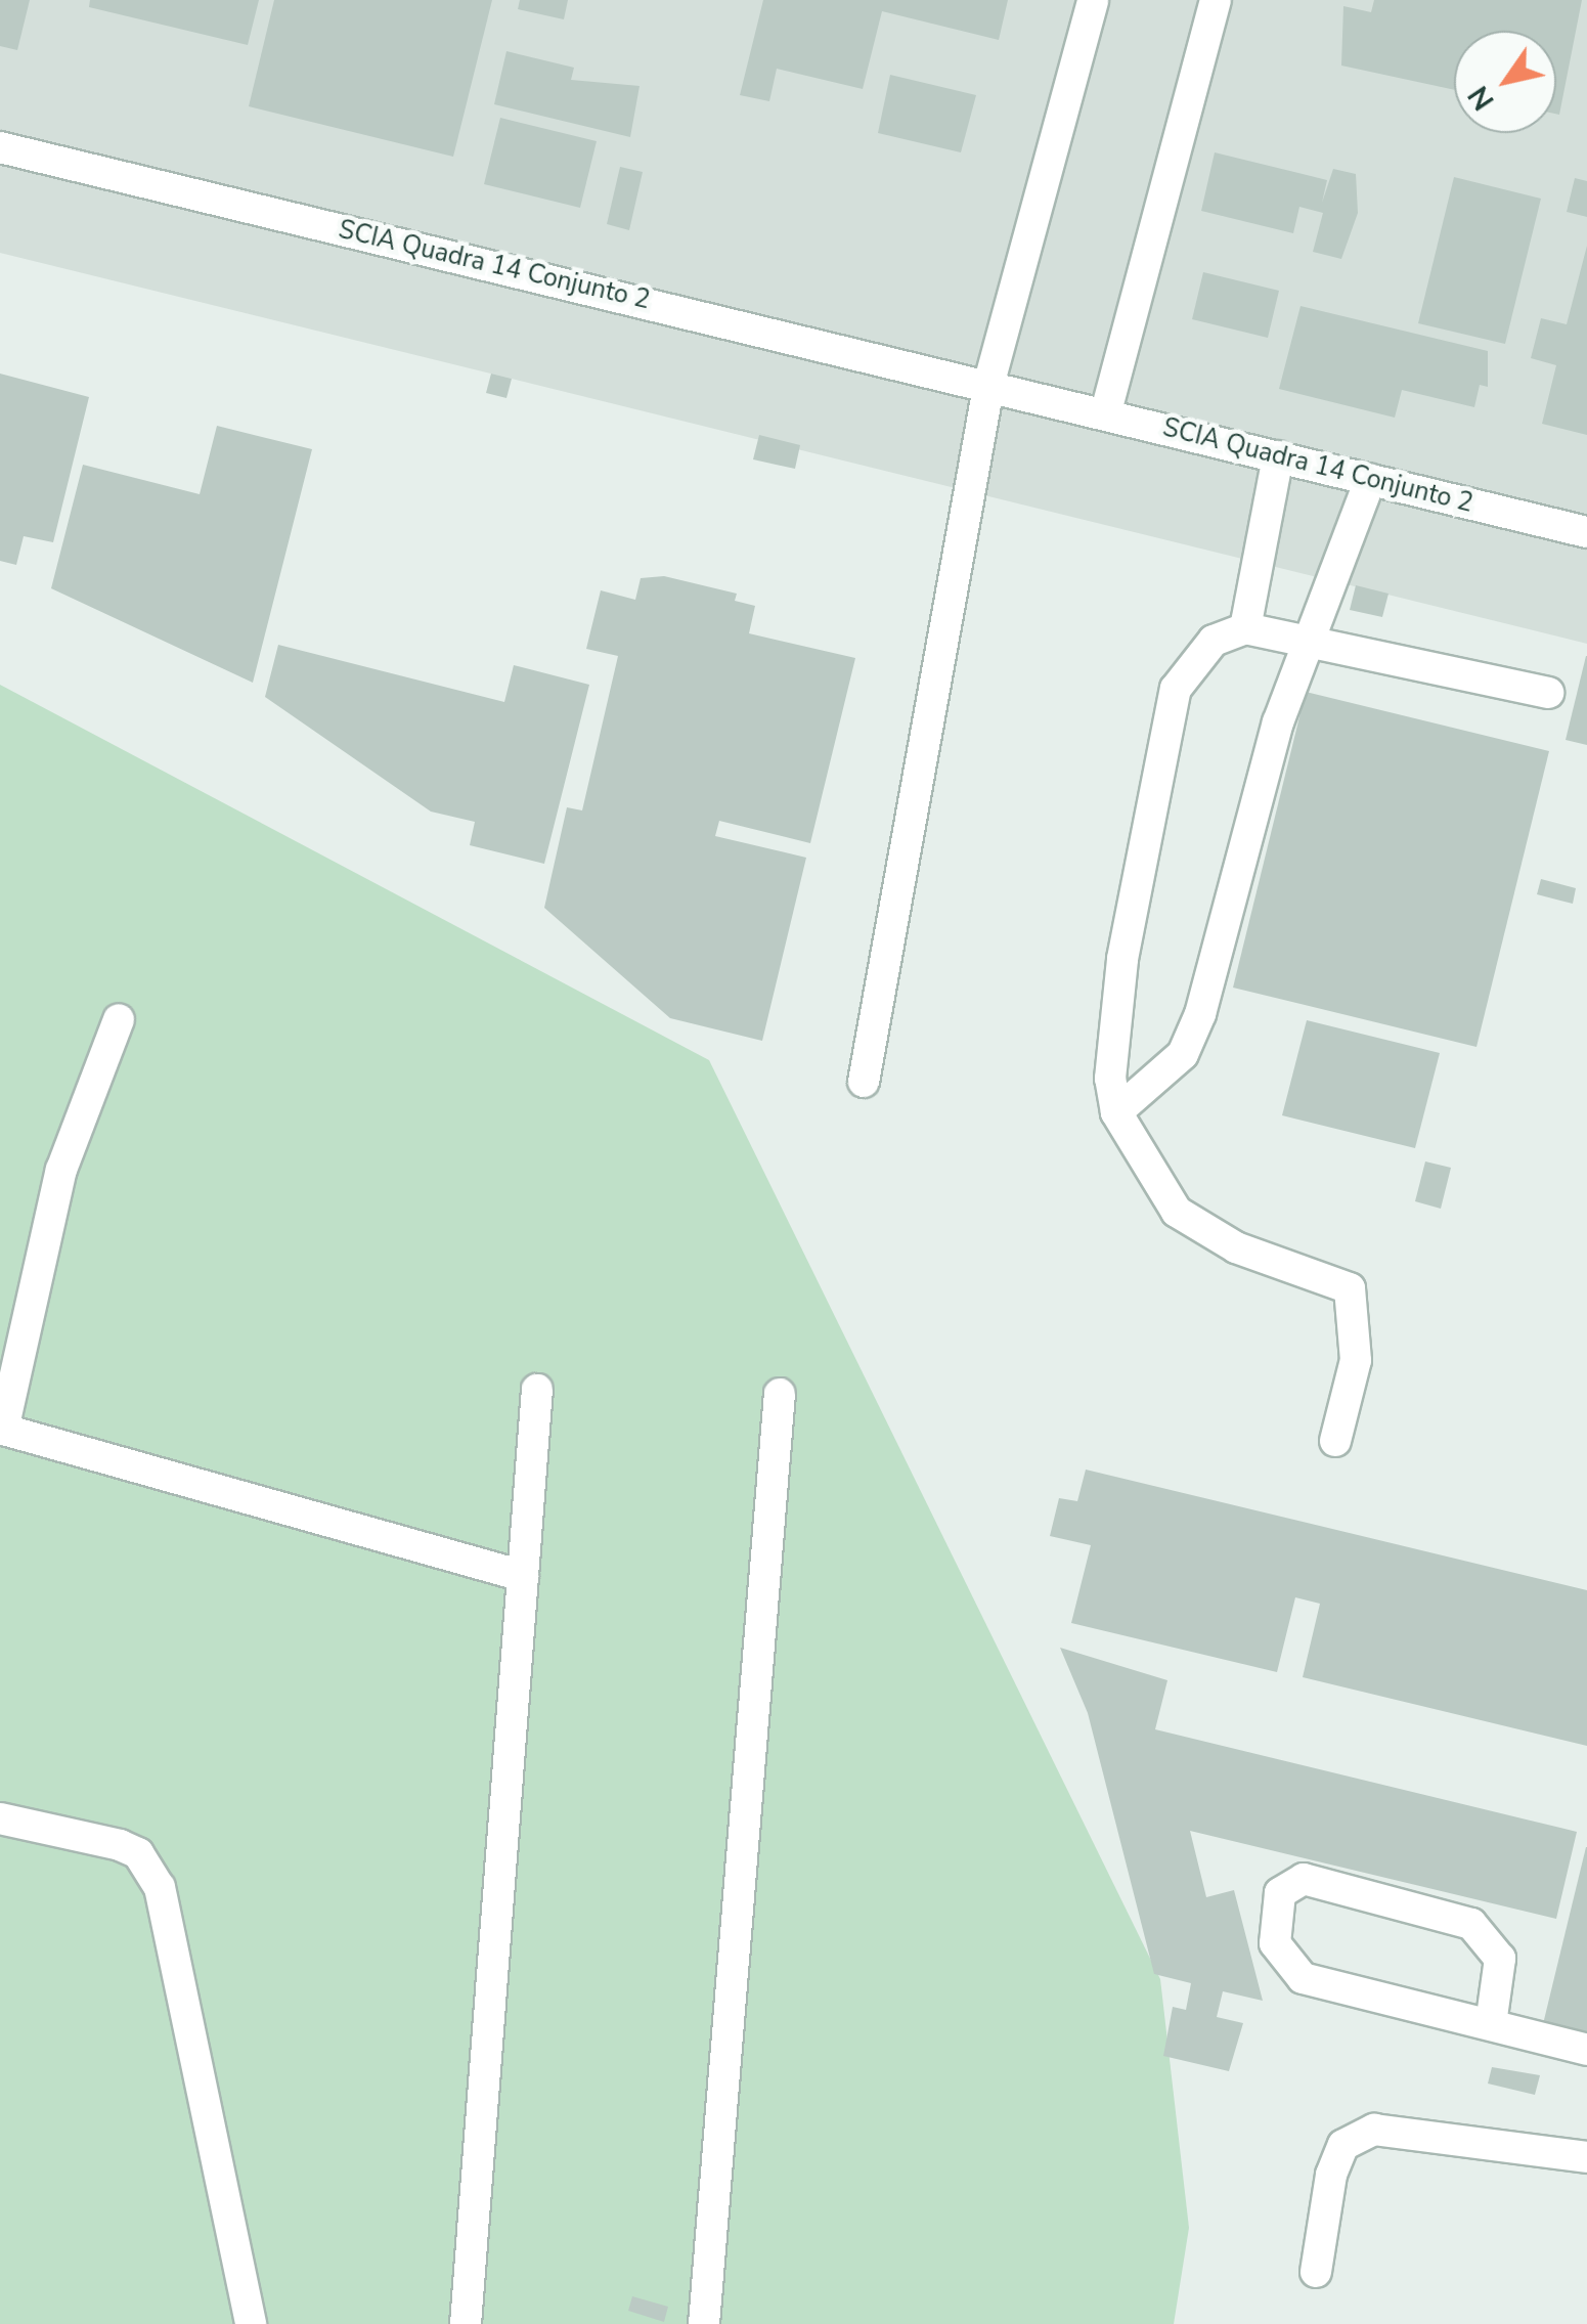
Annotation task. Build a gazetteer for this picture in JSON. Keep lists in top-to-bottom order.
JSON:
{
  "streets": {
    "street": ["SCIA Quadra 14 Conjunto 2"]
  },
  "north": "bottom left"
}
